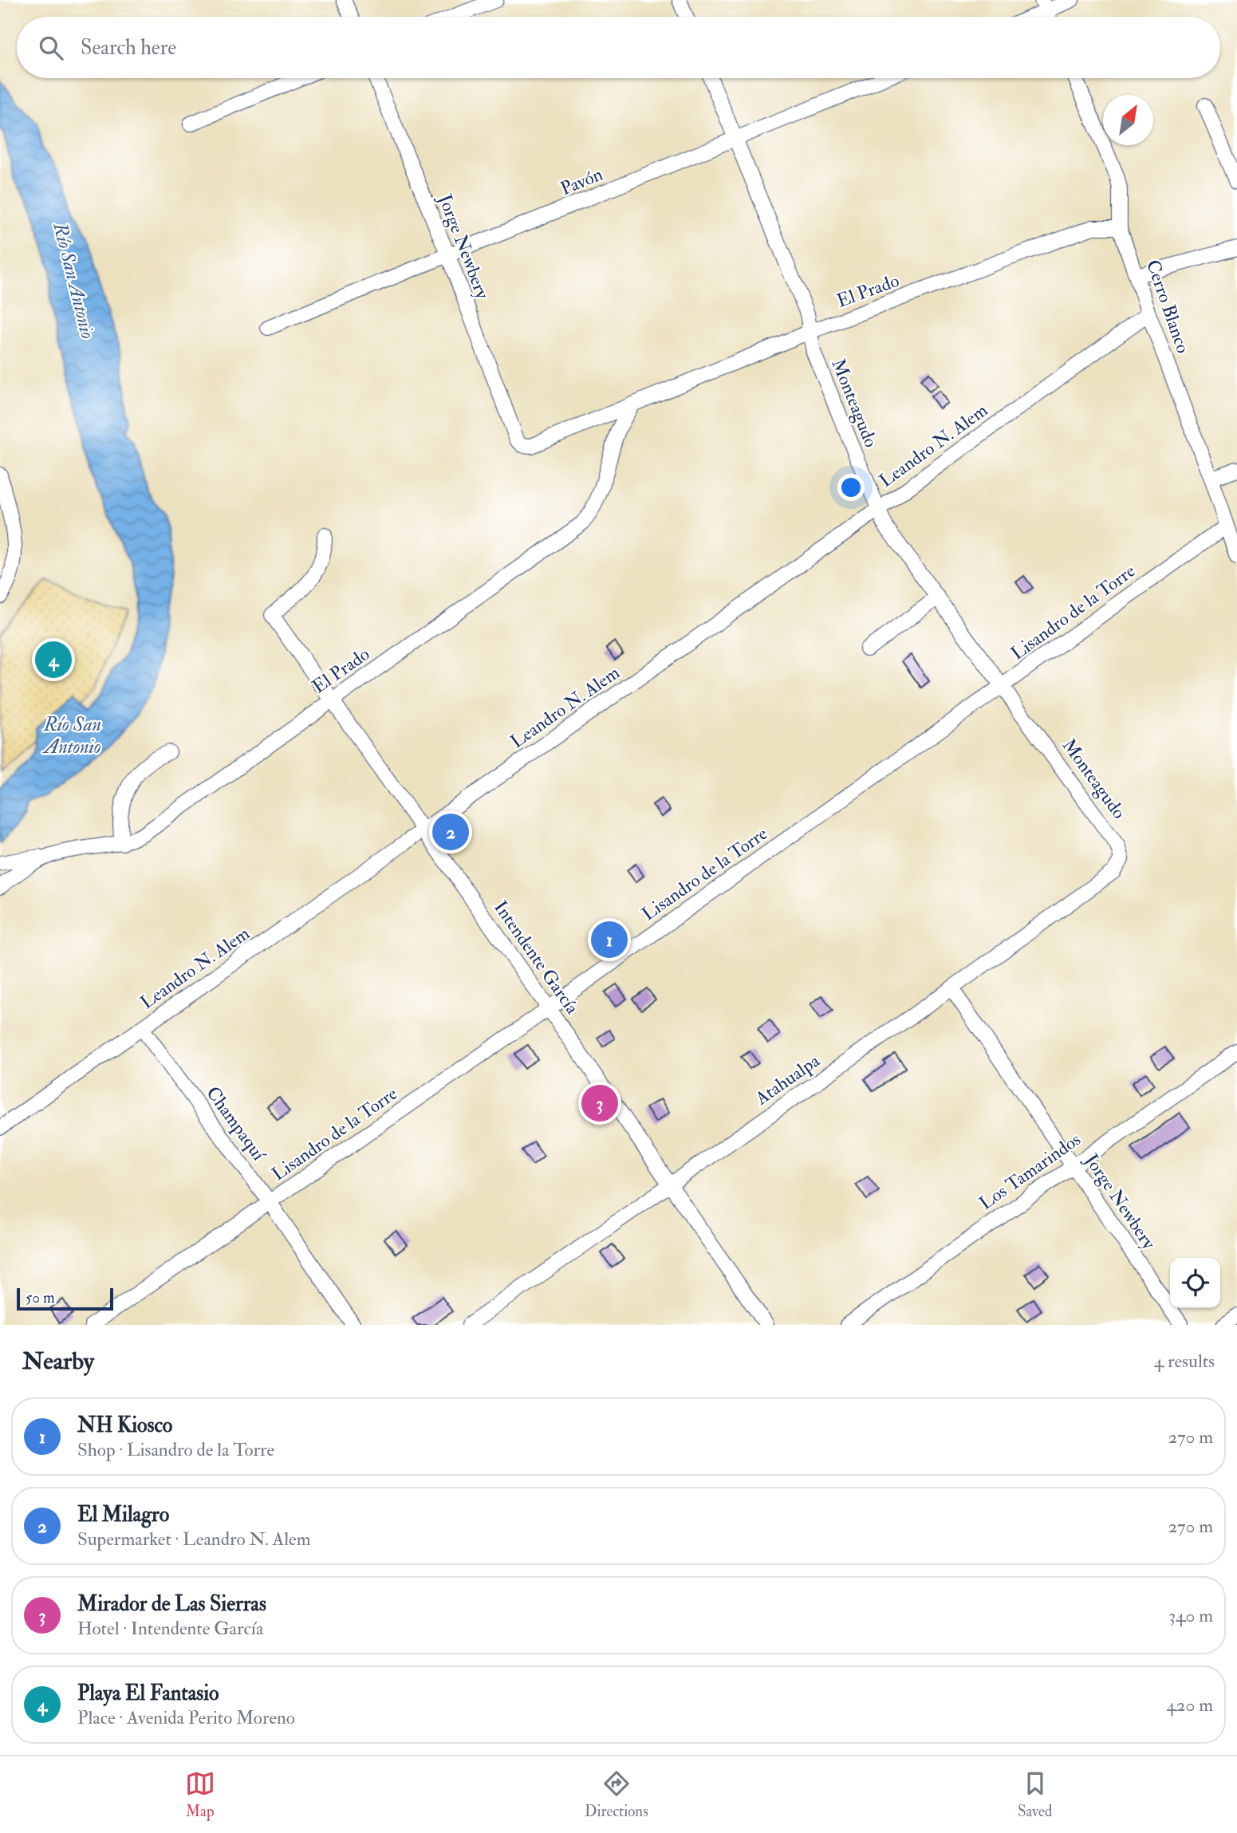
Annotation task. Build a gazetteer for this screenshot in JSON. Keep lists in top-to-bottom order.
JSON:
{
  "streets": {
    "street": [
      "Pavón",
      "Jorge Newbery",
      "El Prado",
      "Cerro Blanco",
      "Monteagudo",
      "Leandro N. Alem",
      "Lisandro de la Torre",
      "Intendente García",
      "Atahualpa",
      "Champaquí",
      "Los Tamarindos"
    ]
  },
  "crossings": [
    ["Pavón", "Jorge Newbery"],
    ["Pavón", "Monteagudo"],
    ["Jorge Newbery", "El Prado"],
    ["Jorge Newbery", "Atahualpa"],
    ["Jorge Newbery", "Los Tamarindos"],
    ["El Prado", "Cerro Blanco"],
    ["El Prado", "Monteagudo"],
    ["El Prado", "Intendente García"],
    ["Cerro Blanco", "Leandro N. Alem"],
    ["Cerro Blanco", "Lisandro de la Torre"],
    ["Monteagudo", "Leandro N. Alem"],
    ["Monteagudo", "Lisandro de la Torre"],
    ["Monteagudo", "Atahualpa"],
    ["Leandro N. Alem", "Intendente García"],
    ["Leandro N. Alem", "Champaquí"],
    ["Lisandro de la Torre", "Intendente García"],
    ["Lisandro de la Torre", "Champaquí"],
    ["Intendente García", "Atahualpa"]
  ],
  "water": ["Río San Antonio"],
  "scale_bar": "50 m",
  "north": "top right",
  "page": {
    "search": "Search here",
    "pins": [
      "4",
      "2",
      "1",
      "3"
    ],
    "scale": "50 m",
    "heading": ["Nearby", "4 results"],
    "list": [
      {
        "mark": "1",
        "name": "NH Kiosco",
        "note": "Shop · Lisandro de la Torre",
        "value": "270 m"
      },
      {
        "mark": "2",
        "name": "El Milagro",
        "note": "Supermarket · Leandro N. Alem",
        "value": "270 m"
      },
      {
        "mark": "3",
        "name": "Mirador de Las Sierras",
        "note": "Hotel · Intendente García",
        "value": "340 m"
      },
      {
        "mark": "4",
        "name": "Playa El Fantasio",
        "note": "Place · Avenida Perito Moreno",
        "value": "420 m"
      }
    ],
    "nav": ["Map", "Directions", "Saved"]
  }
}
